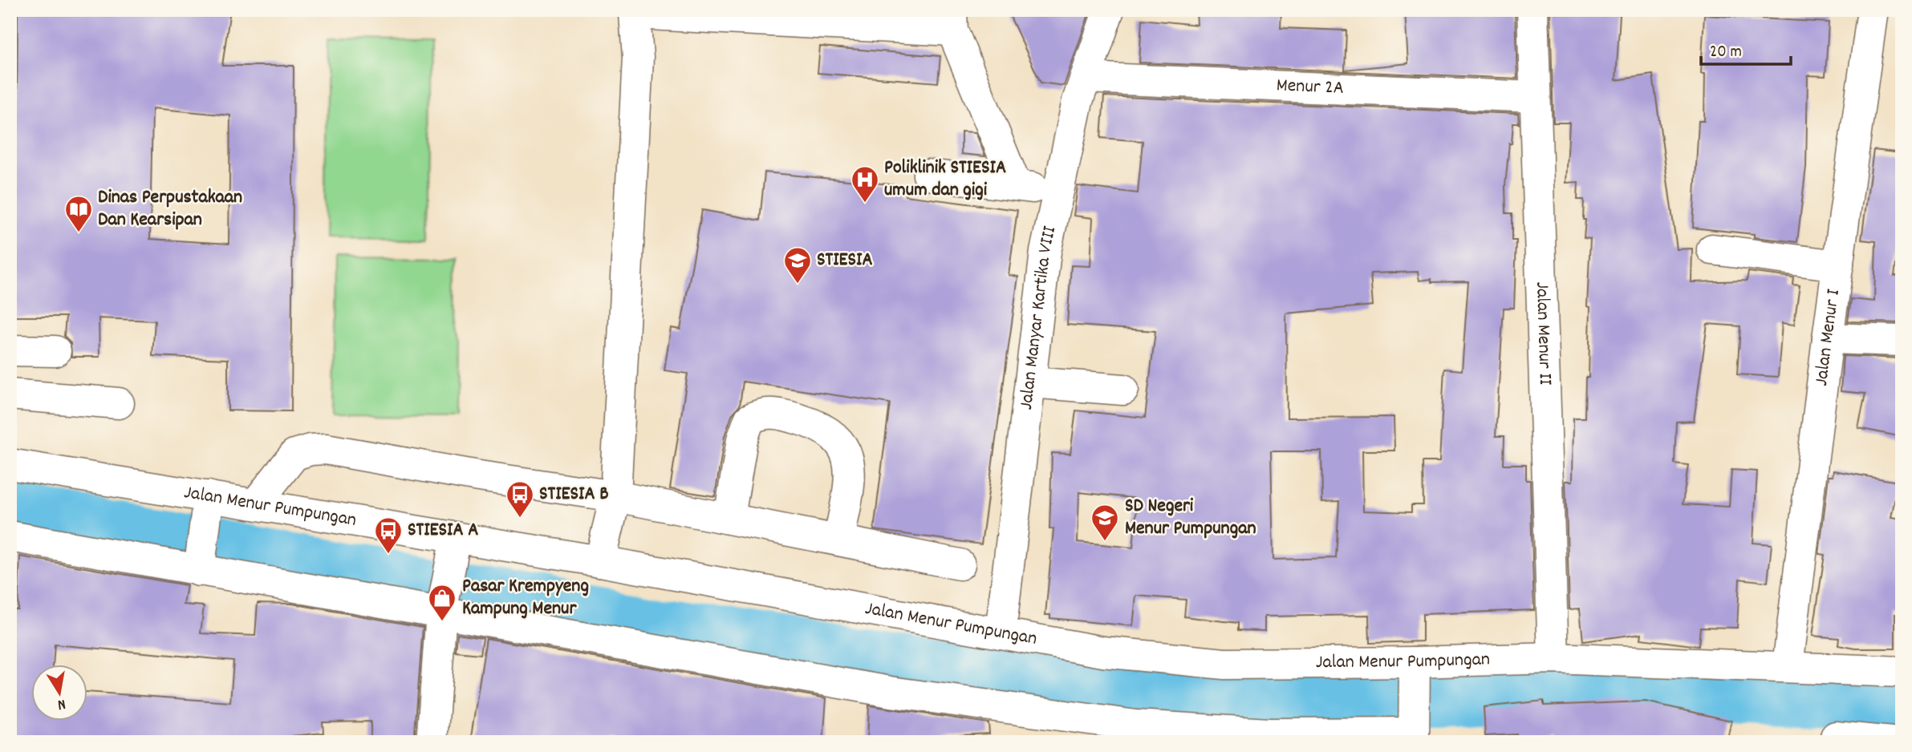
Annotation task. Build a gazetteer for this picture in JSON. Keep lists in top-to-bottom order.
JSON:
{
  "streets": {
    "street": [
      "Menur 2A",
      "Jalan Manyar Kartika VIII",
      "Jalan Menur II",
      "Jalan Menur I",
      "Jalan Menur Pumpungan"
    ]
  },
  "crossings": [
    ["Menur 2A", "Jalan Manyar Kartika VIII"],
    ["Menur 2A", "Jalan Menur II"],
    ["Jalan Manyar Kartika VIII", "Jalan Menur Pumpungan"],
    ["Jalan Menur II", "Jalan Menur Pumpungan"],
    ["Jalan Menur I", "Jalan Menur Pumpungan"]
  ],
  "places": {
    "hospital": ["Poliklinik STIESIA umum dan gigi"],
    "library": ["Dinas Perpustakaan Dan Kearsipan"],
    "school or university": ["STIESIA", "SD Negeri Menur Pumpungan"],
    "bus stop": ["STIESIA B", "STIESIA A"],
    "shop": ["Pasar Krempyeng Kampung Menur"]
  },
  "scale_bar": "20 m",
  "north": "bottom"
}
